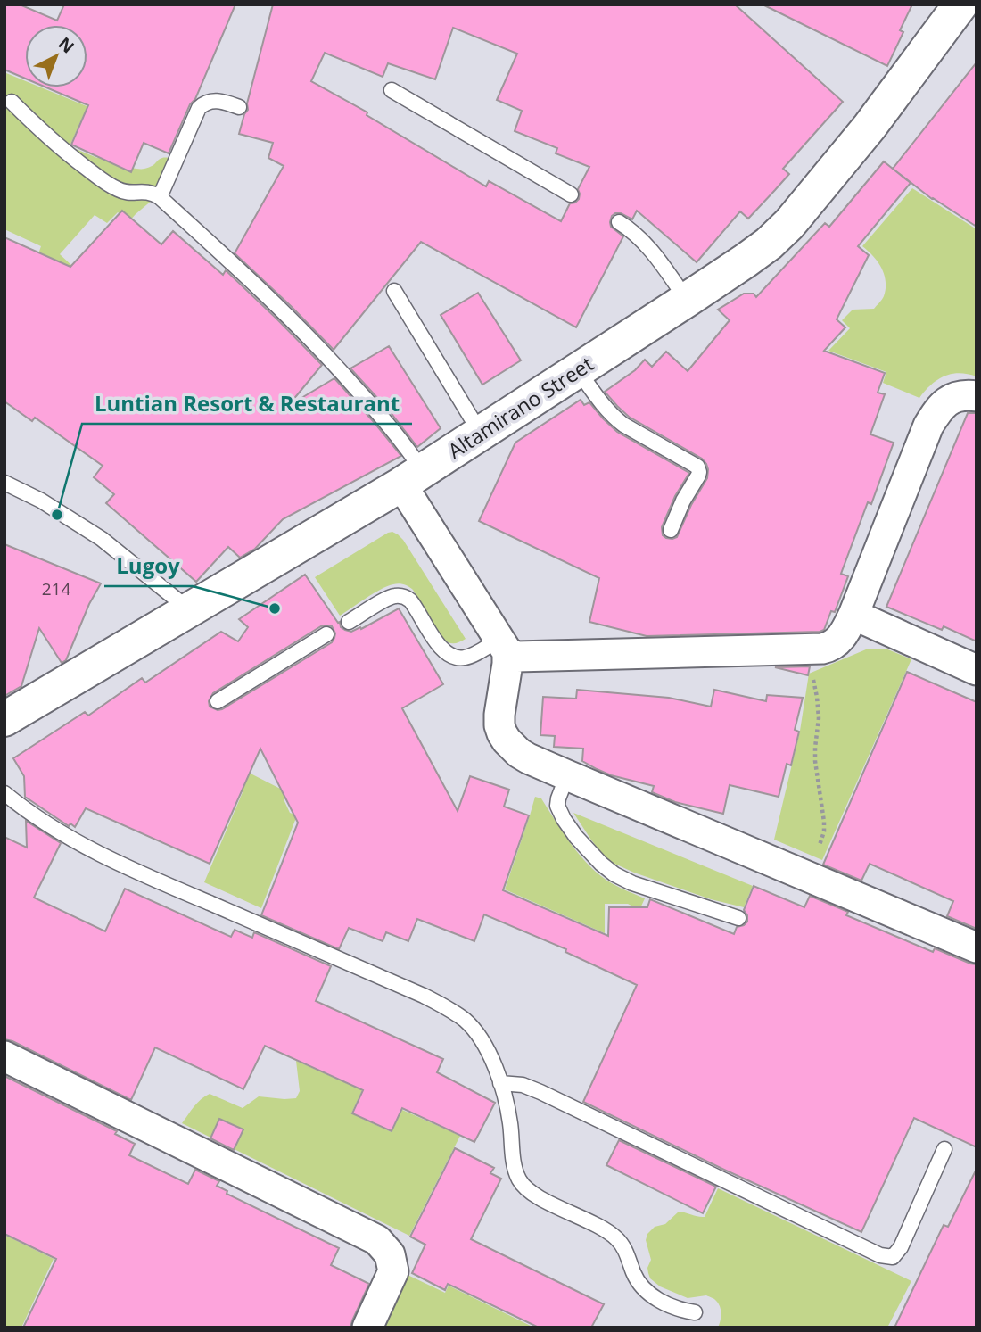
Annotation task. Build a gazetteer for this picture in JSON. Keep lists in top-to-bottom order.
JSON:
{
  "streets": {
    "main road": ["Altamirano Street"]
  },
  "places": ["Luntian Resort & Restaurant", "Lugoy"],
  "house_numbers": ["214"],
  "north": "top right"
}
